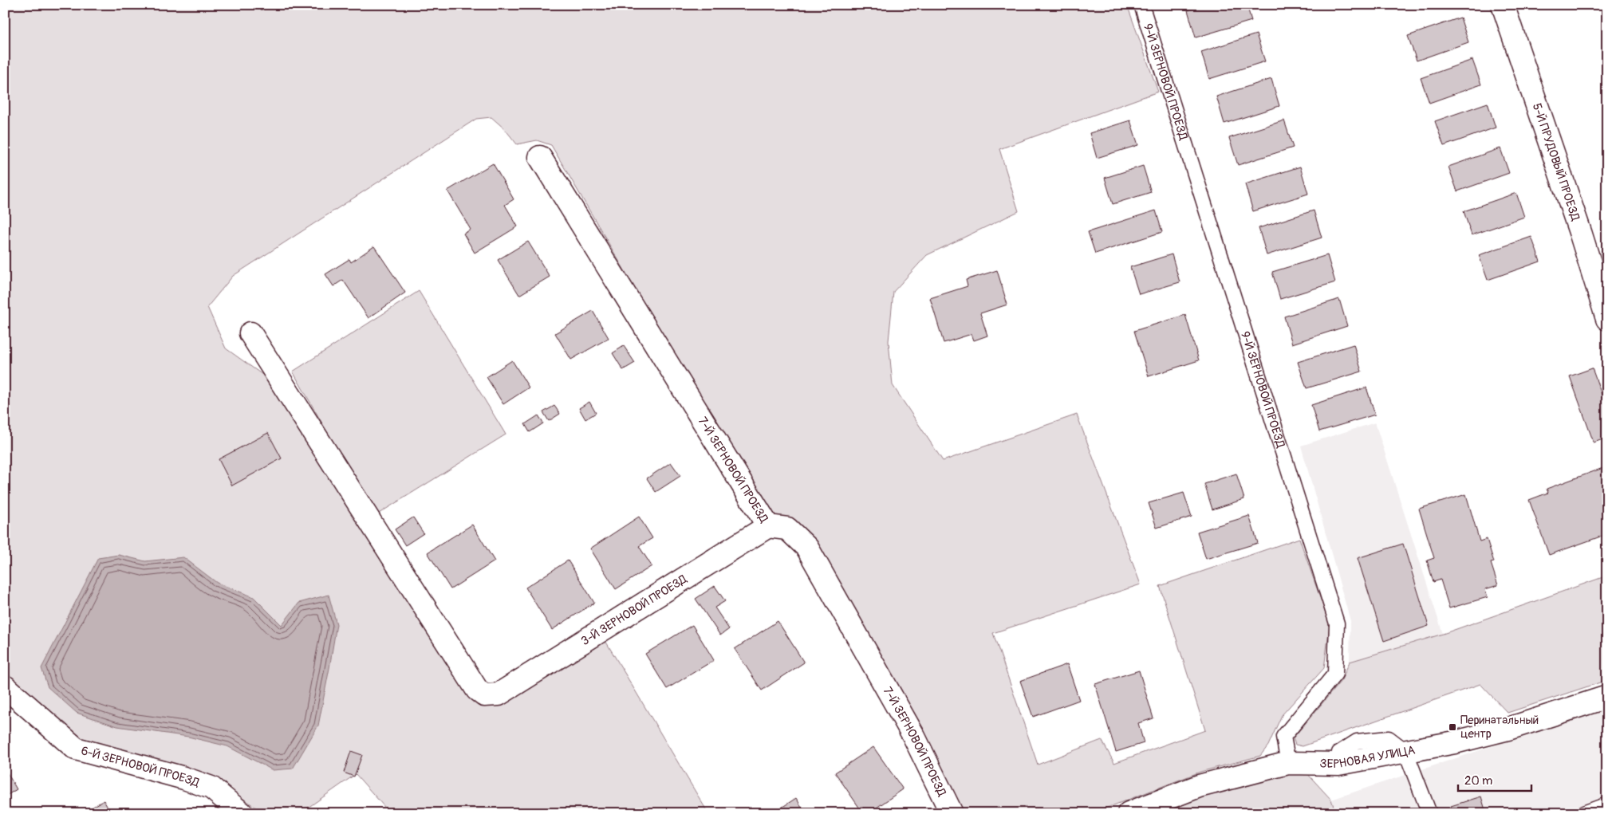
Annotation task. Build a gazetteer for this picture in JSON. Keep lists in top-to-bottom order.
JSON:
{
  "streets": {
    "street": [
      "5-Й ПРУДОВЫЙ ПРОЕЗД",
      "7-Й ЗЕРНОВОЙ ПРОЕЗД",
      "3-Й ЗЕРНОВОЙ ПРОЕЗД",
      "ЗЕРНОВАЯ УЛИЦА",
      "6-Й ЗЕРНОВОЙ ПРОЕЗД"
    ],
    "lane": ["9-Й ЗЕРНОВОЙ ПРОЕЗД"]
  },
  "crossings": [
    ["9-Й ЗЕРНОВОЙ ПРОЕЗД", "ЗЕРНОВАЯ УЛИЦА"],
    ["7-Й ЗЕРНОВОЙ ПРОЕЗД", "3-Й ЗЕРНОВОЙ ПРОЕЗД"]
  ],
  "places": {
    "transit": ["Перинатальный центр"]
  },
  "scale_bar": "20 m"
}
